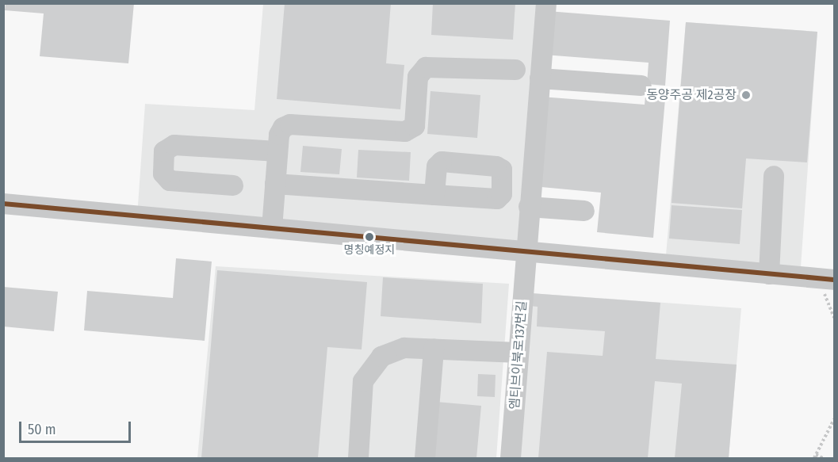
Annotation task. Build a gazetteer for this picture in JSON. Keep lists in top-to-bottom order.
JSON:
{
  "streets": {
    "street": ["엠티브이북로137번길"]
  },
  "places": ["동양주공 제2공장", "명칭예정지"],
  "scale_bar": "50 m"
}
